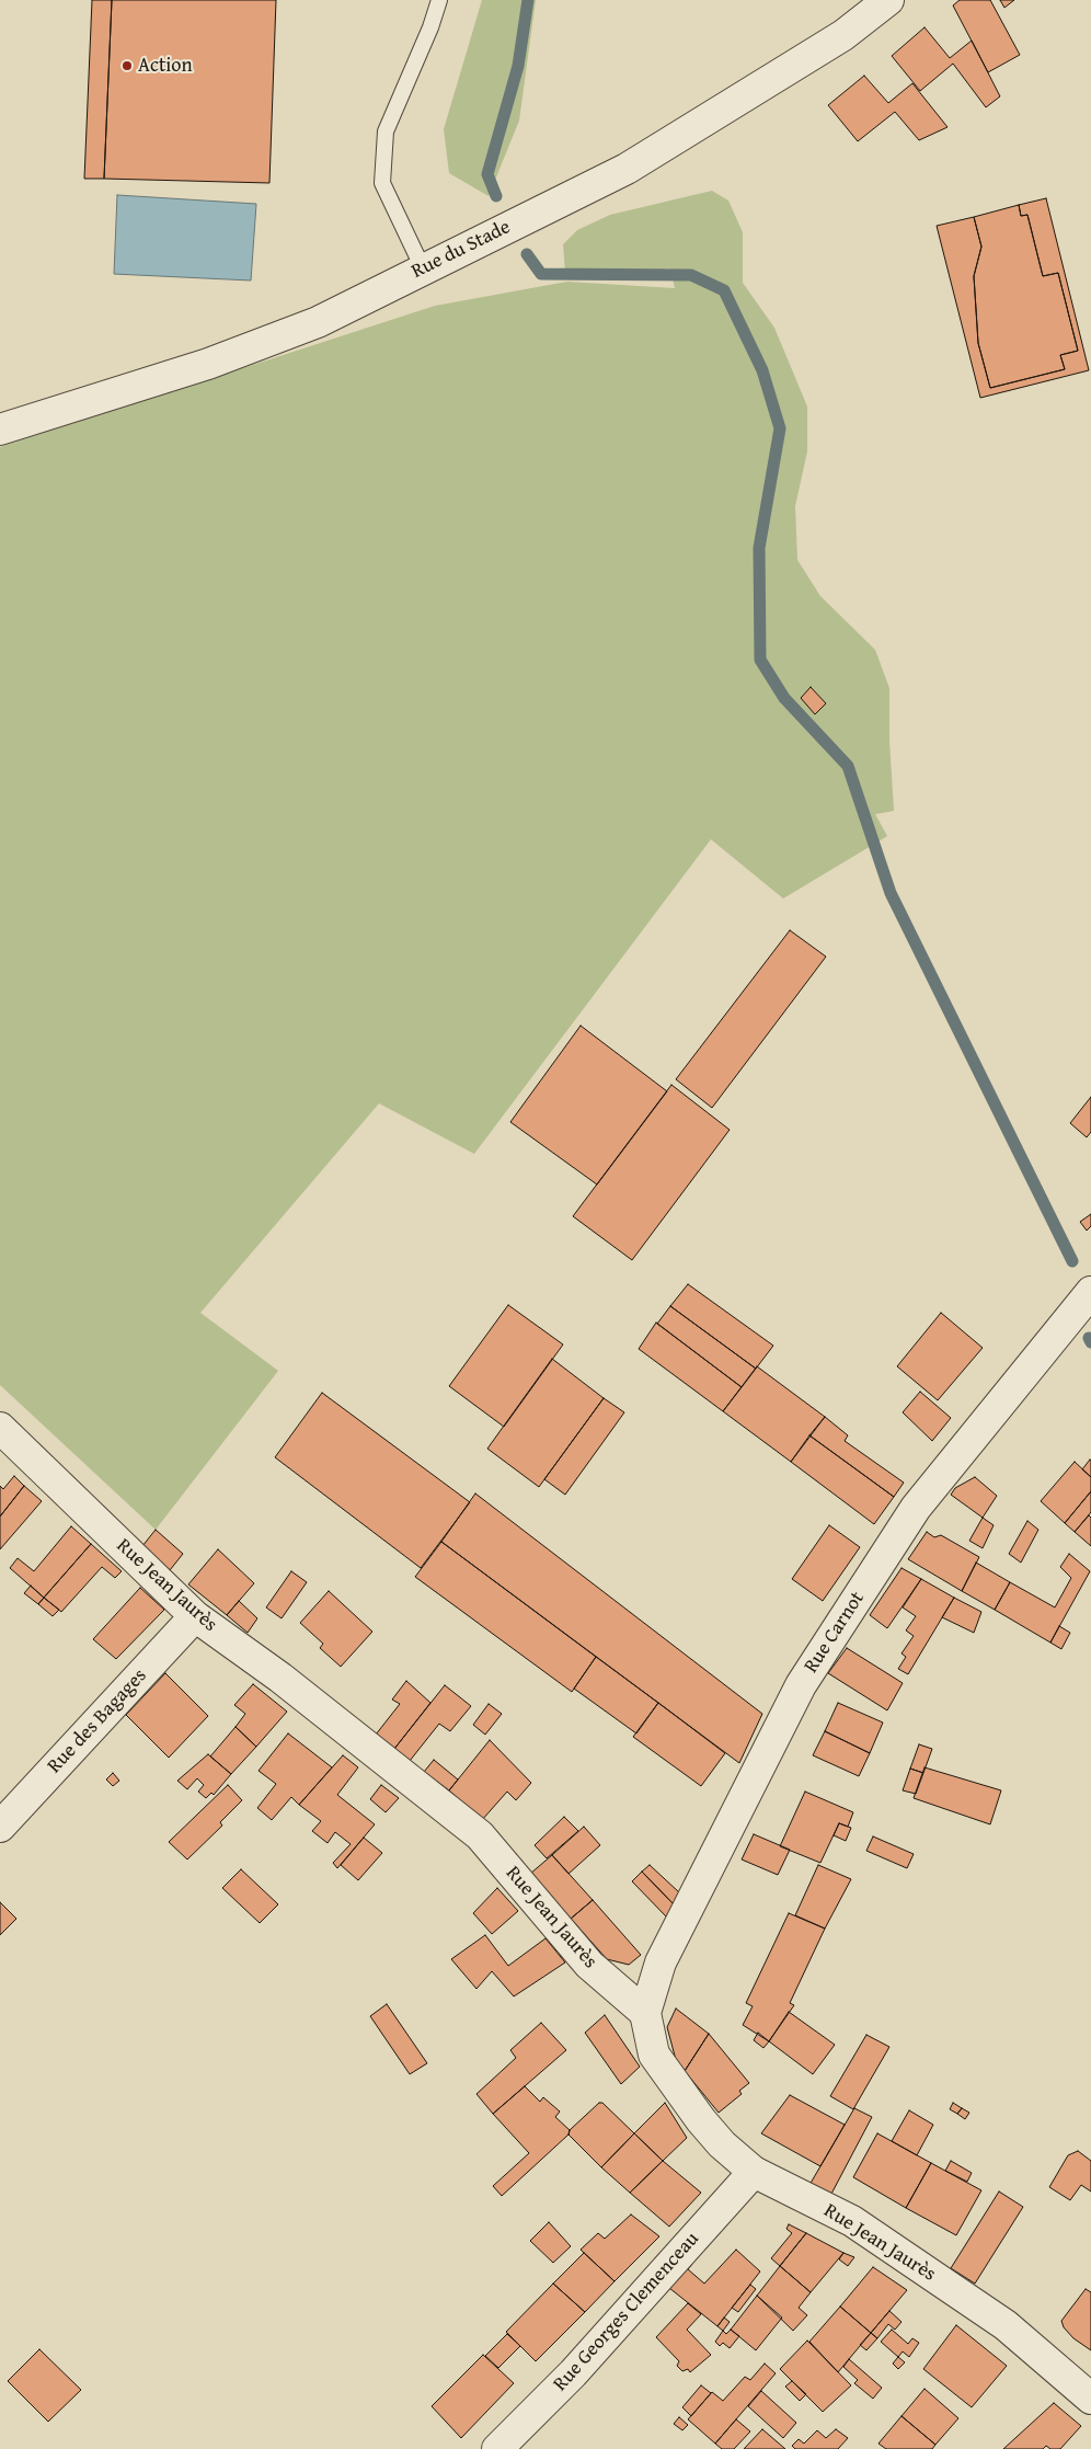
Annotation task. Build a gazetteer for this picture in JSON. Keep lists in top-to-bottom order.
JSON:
{
  "streets": {
    "street": [
      "Rue du Stade",
      "Rue Jean Jaurès",
      "Rue Carnot",
      "Rue des Bagages",
      "Rue Georges Clemenceau"
    ]
  },
  "crossings": [
    ["Rue Jean Jaurès", "Rue Carnot"],
    ["Rue Jean Jaurès", "Rue des Bagages"],
    ["Rue Jean Jaurès", "Rue Georges Clemenceau"]
  ],
  "places": ["Action"]
}
